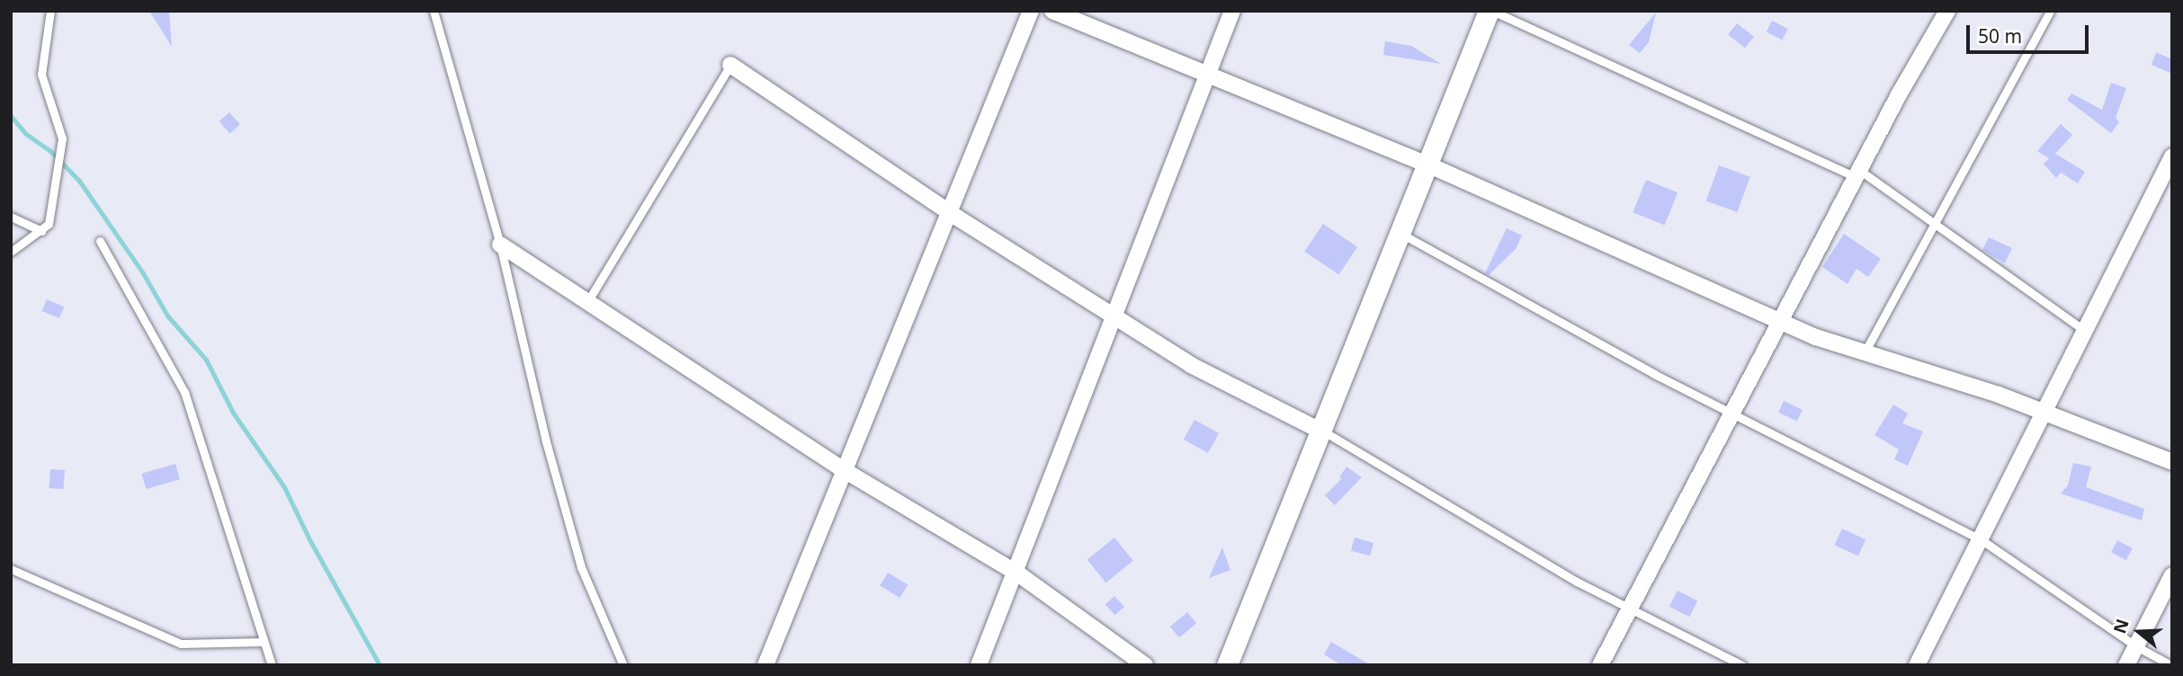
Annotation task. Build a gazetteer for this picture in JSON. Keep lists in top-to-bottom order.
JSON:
{
  "scale_bar": "50 m",
  "north": "left"
}
